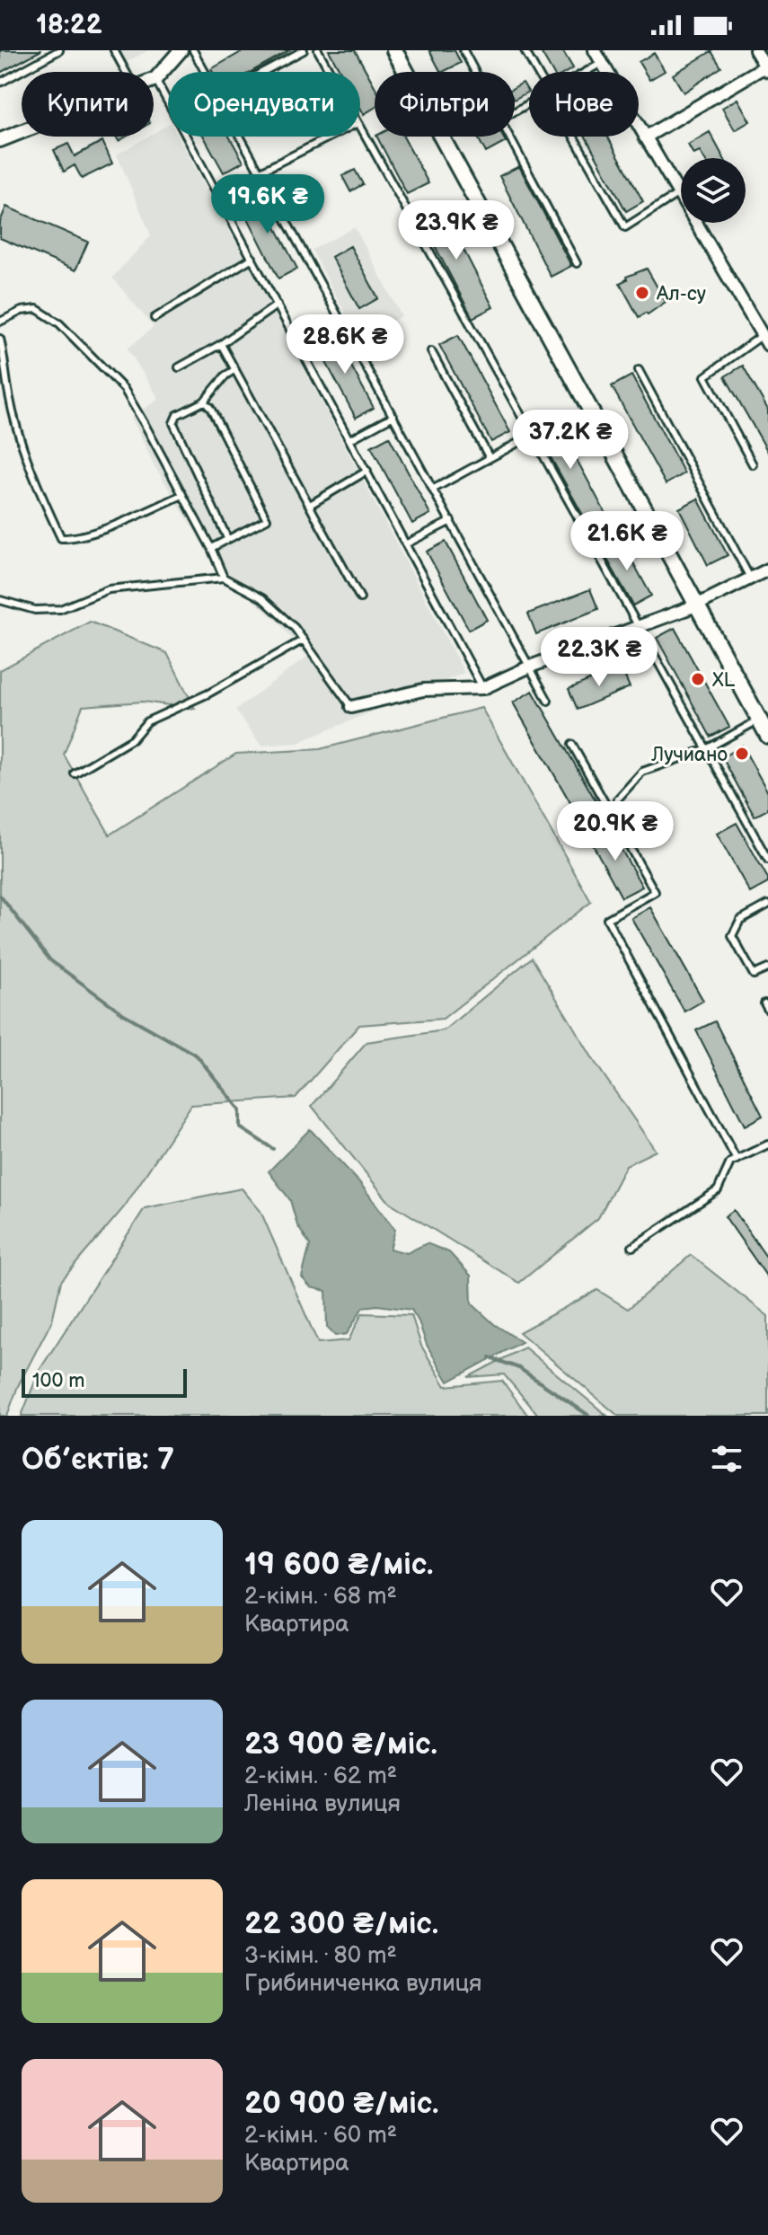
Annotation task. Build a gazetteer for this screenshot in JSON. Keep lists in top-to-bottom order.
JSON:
{
  "places": ["Ал-су", "XL", "Лучиано"],
  "scale_bar": "100 m",
  "page": {
    "status": "18:22",
    "chip": [
      "Купити",
      "Орендувати",
      "Фільтри",
      "Нове"
    ],
    "price": [
      "19.6K ₴",
      "23.9K ₴",
      "28.6K ₴",
      "37.2K ₴",
      "21.6K ₴",
      "22.3K ₴",
      "20.9K ₴"
    ],
    "scale": "100 m",
    "heading": "Об’єктів: 7",
    "list": [
      {
        "name": "19 600 ₴/міс.",
        "note": "2-кімн. · 68 m² · Квартира"
      },
      {
        "name": "23 900 ₴/міс.",
        "note": "2-кімн. · 62 m² · Леніна вулиця"
      },
      {
        "name": "22 300 ₴/міс.",
        "note": "3-кімн. · 80 m² · Грибиниченка вулиця"
      },
      {
        "name": "20 900 ₴/міс.",
        "note": "2-кімн. · 60 m² · Квартира"
      }
    ]
  }
}
